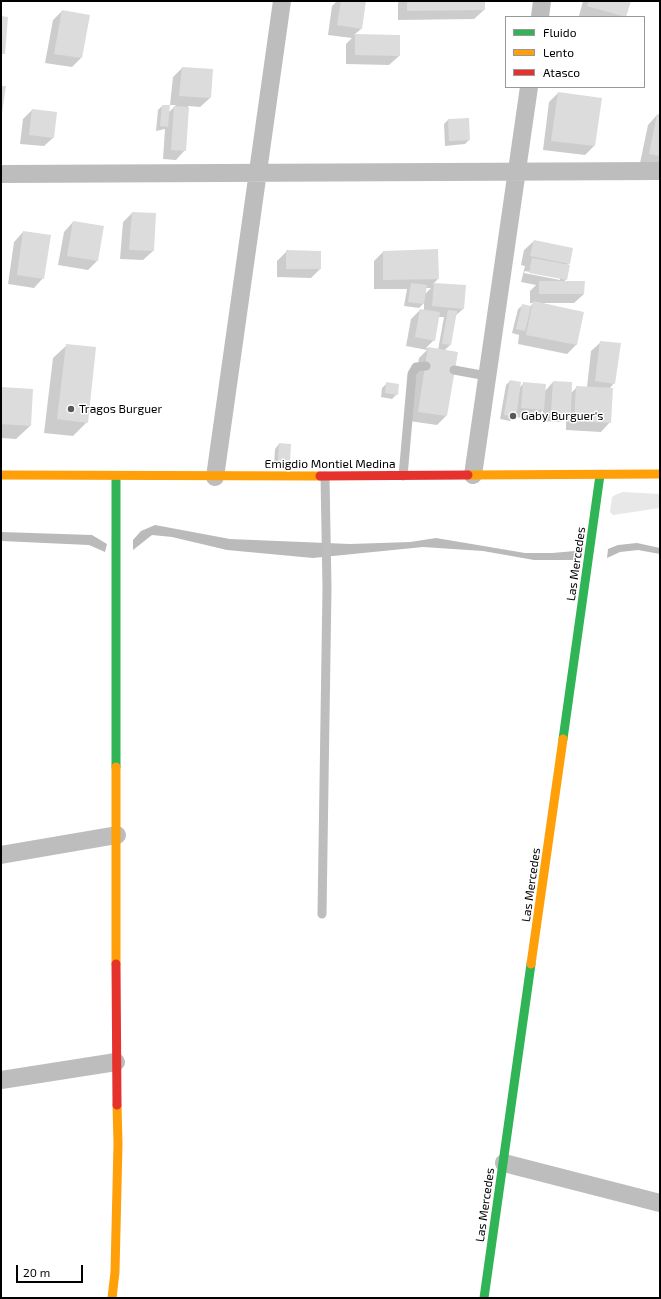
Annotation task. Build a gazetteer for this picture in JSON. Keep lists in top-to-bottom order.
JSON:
{
  "streets": {
    "street": ["Emigdio Montiel Medina", "Las Mercedes"]
  },
  "crossings": [
    ["Emigdio Montiel Medina", "Las Mercedes"]
  ],
  "places": ["Tragos Burguer", "Gaby Burguer's"],
  "legend": ["Fluido", "Lento", "Atasco"],
  "scale_bar": "20 m"
}
